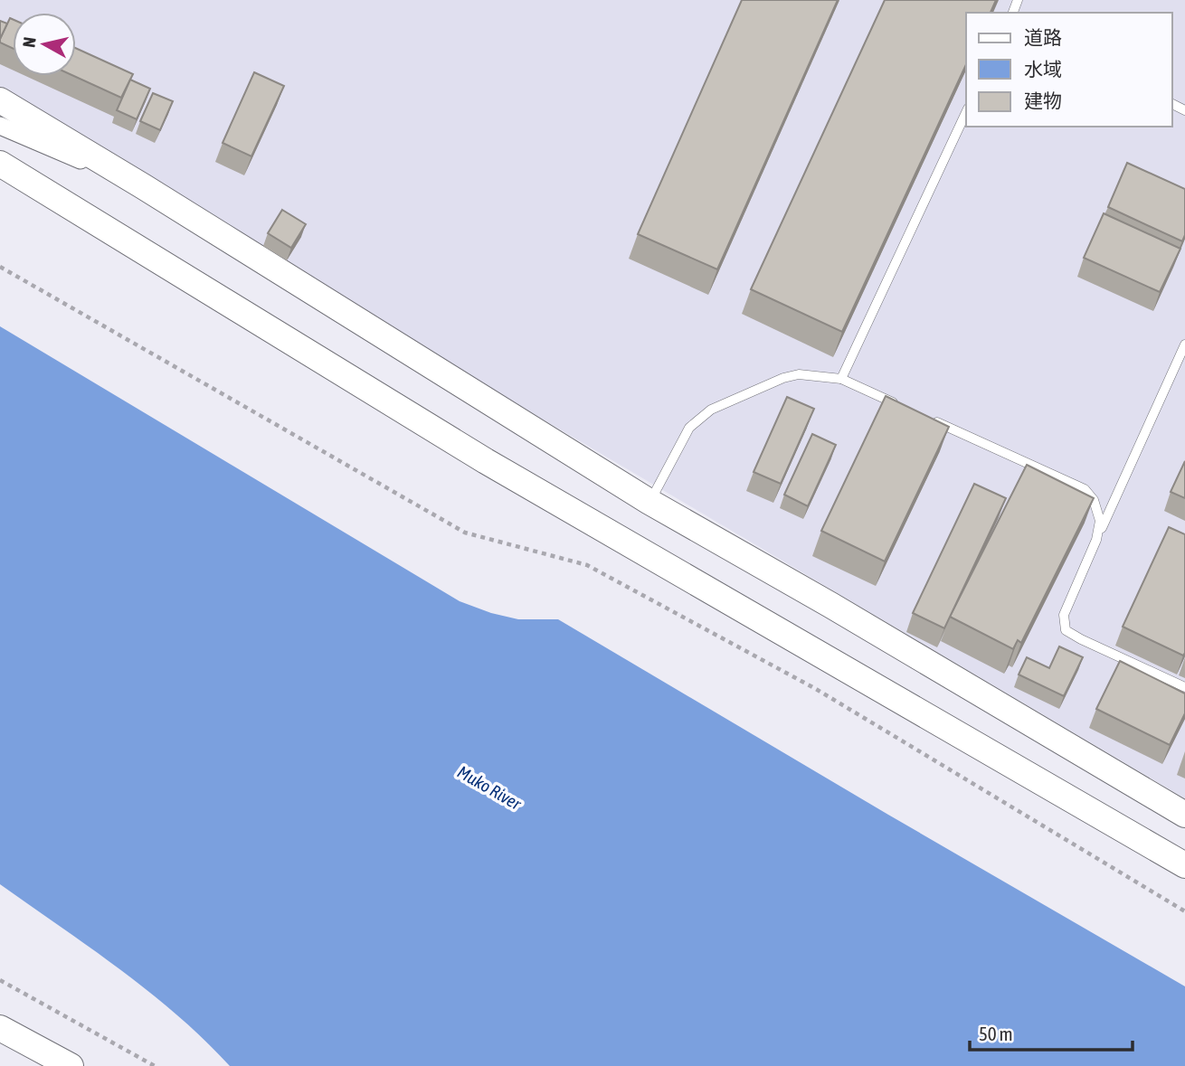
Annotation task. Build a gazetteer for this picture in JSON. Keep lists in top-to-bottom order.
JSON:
{
  "water": ["Muko River"],
  "legend": ["道路", "水域", "建物"],
  "scale_bar": "50 m",
  "north": "left"
}
